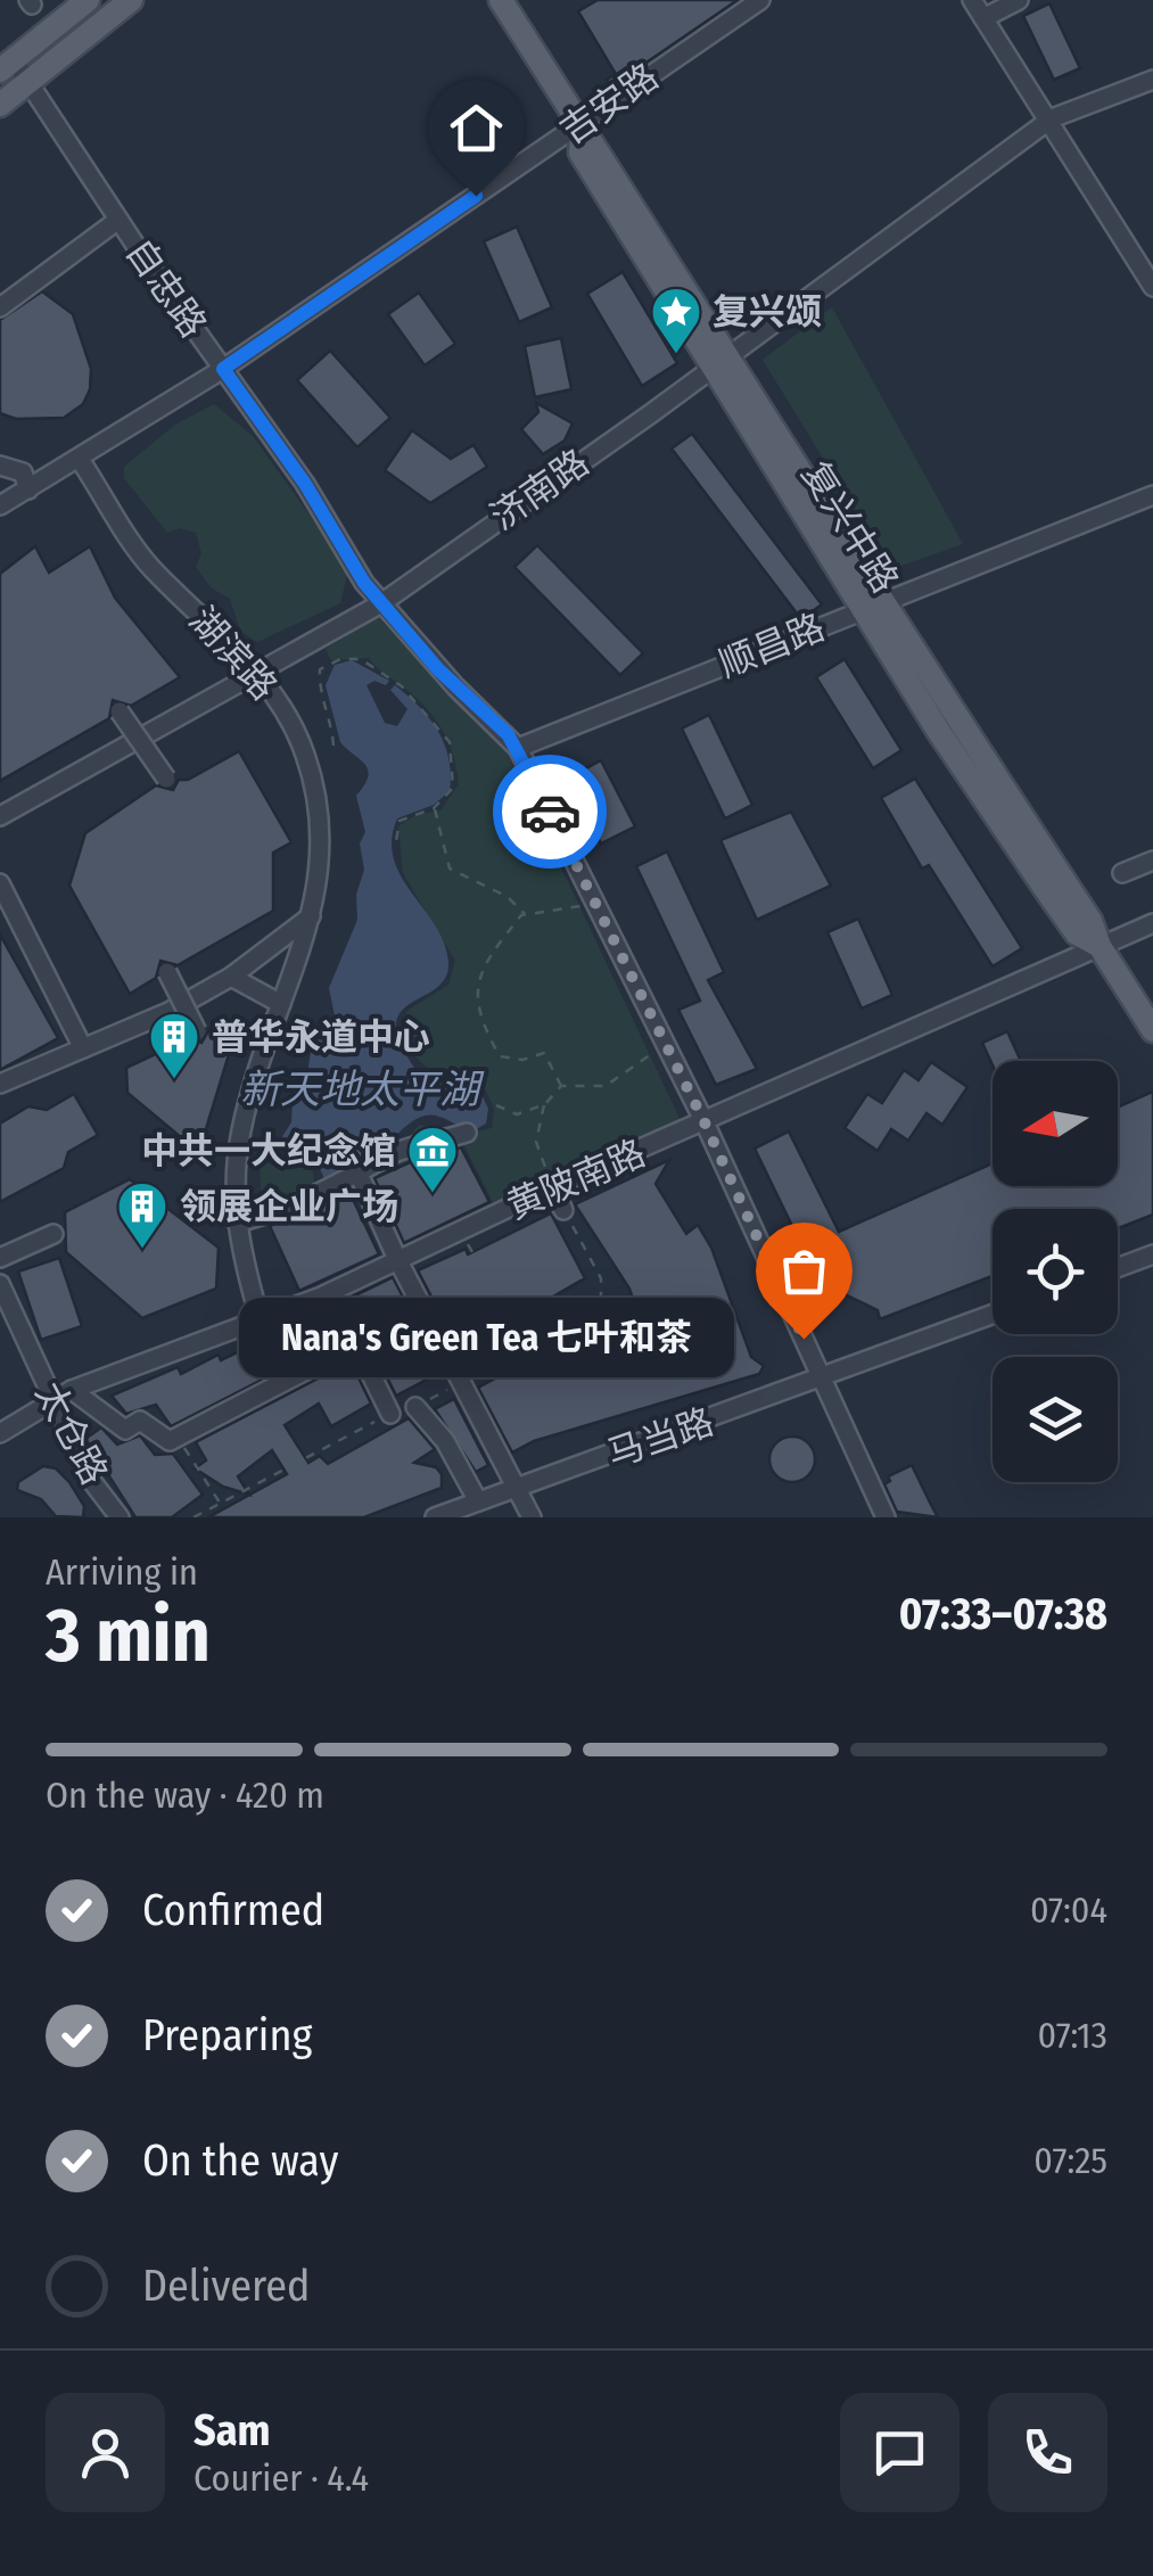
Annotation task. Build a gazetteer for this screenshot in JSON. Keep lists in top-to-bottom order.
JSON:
{
  "streets": {
    "main road": ["复兴中路"],
    "street": [
      "吉安路",
      "自忠路",
      "济南路",
      "顺昌路",
      "湖滨路",
      "黄陂南路",
      "太仓路",
      "马当路"
    ]
  },
  "crossings": [
    ["吉安路", "自忠路"],
    ["吉安路", "复兴中路"],
    ["吉安路", "湖滨路"],
    ["自忠路", "济南路"],
    ["自忠路", "顺昌路"],
    ["自忠路", "黄陂南路"],
    ["自忠路", "马当路"],
    ["济南路", "复兴中路"],
    ["济南路", "湖滨路"],
    ["复兴中路", "顺昌路"],
    ["复兴中路", "黄陂南路"],
    ["湖滨路", "黄陂南路"],
    ["黄陂南路", "太仓路"]
  ],
  "water": ["新天地太平湖"],
  "places": {
    "place": ["复兴颂"],
    "building": ["普华永道中心", "领展企业广场"],
    "museum": ["中共一大纪念馆"],
    "other": ["Nana's Green Tea 七叶和茶"]
  },
  "north": "left",
  "page": {
    "bubble": "Nana's Green Tea 七叶和茶",
    "heading": ["3 min", "Arriving in", "07:33–07:38"],
    "panel": ["Sam", "Courier · 4.4"],
    "bar": "On the way · 420 m",
    "list": [
      ["Confirmed", "07:04"],
      ["Preparing", "07:13"],
      ["On the way", "07:25"],
      "Delivered"
    ]
  }
}
